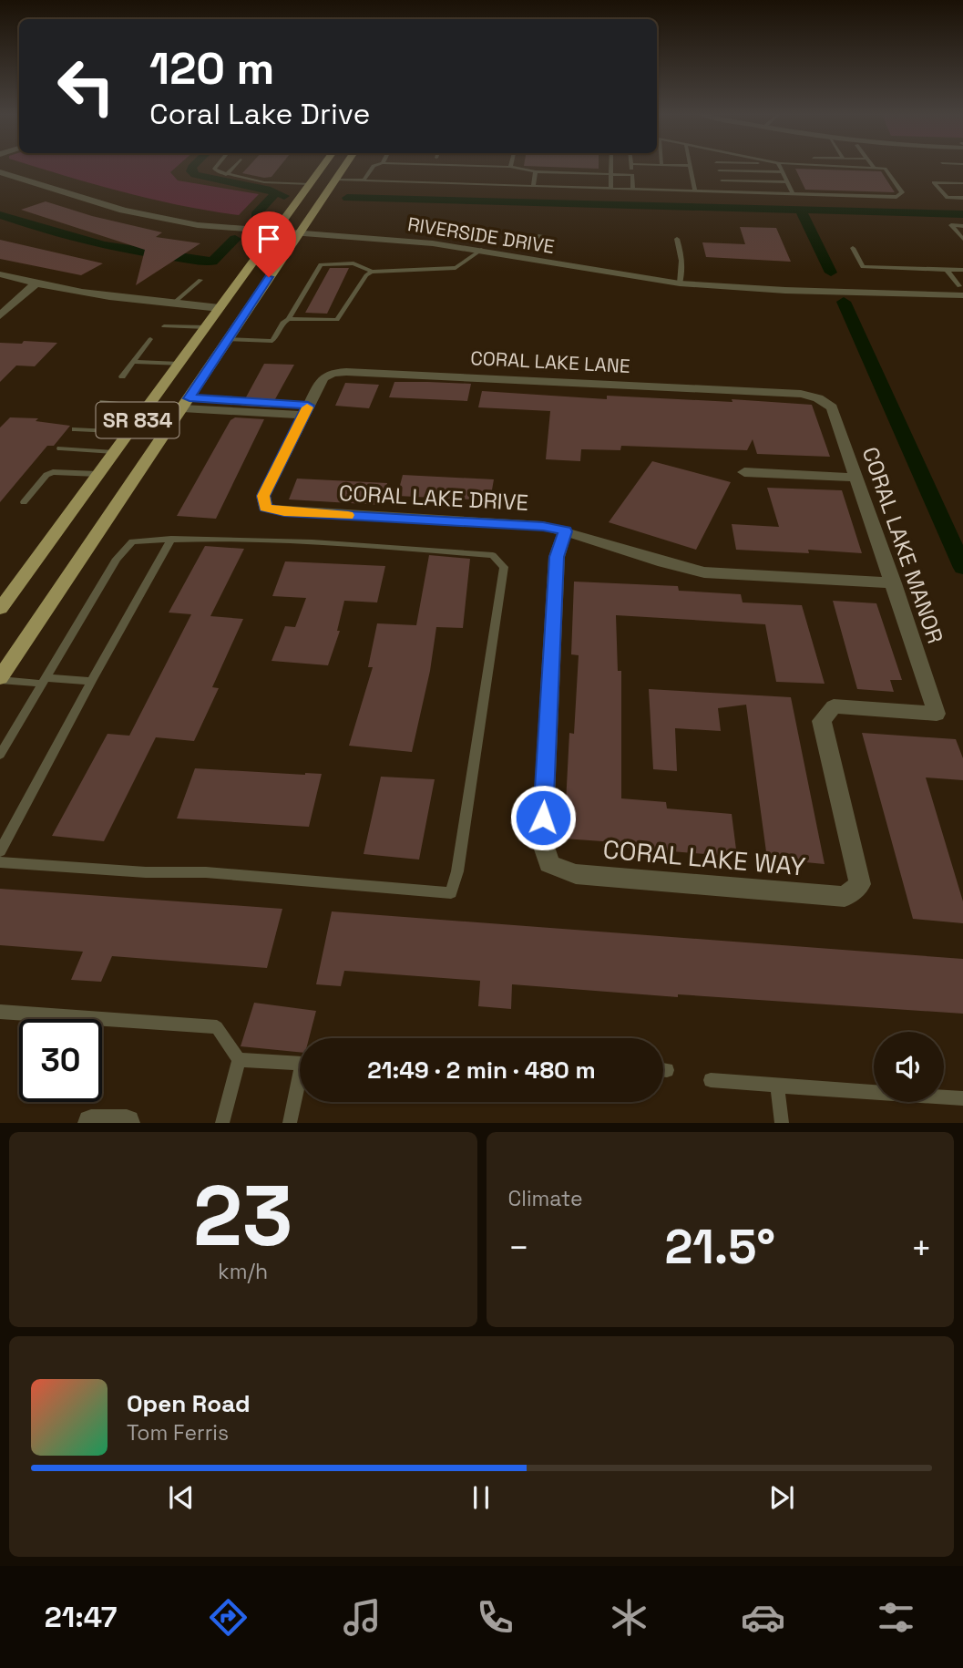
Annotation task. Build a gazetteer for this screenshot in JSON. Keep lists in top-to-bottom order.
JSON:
{
  "streets": {
    "main road": ["SR 834"],
    "street": [
      "RIVERSIDE DRIVE",
      "CORAL LAKE LANE",
      "CORAL LAKE DRIVE",
      "CORAL LAKE MANOR",
      "CORAL LAKE WAY"
    ]
  },
  "crossings": [
    ["RIVERSIDE DRIVE", "SR 834"],
    ["CORAL LAKE LANE", "CORAL LAKE DRIVE"],
    ["CORAL LAKE LANE", "CORAL LAKE MANOR"],
    ["CORAL LAKE DRIVE", "CORAL LAKE MANOR"],
    ["CORAL LAKE DRIVE", "CORAL LAKE WAY"],
    ["CORAL LAKE MANOR", "CORAL LAKE WAY"]
  ],
  "page": {
    "turn": ["120 m", "Coral Lake Drive"],
    "limit": "30",
    "trip": "21:49 · 2 min · 480 m",
    "tile": [
      ["23", "km/h"],
      "Climate"
    ],
    "heat": ["−", "21.5°", "+"],
    "song": ["Open Road", "Tom Ferris"],
    "tabs": "21:47"
  }
}
